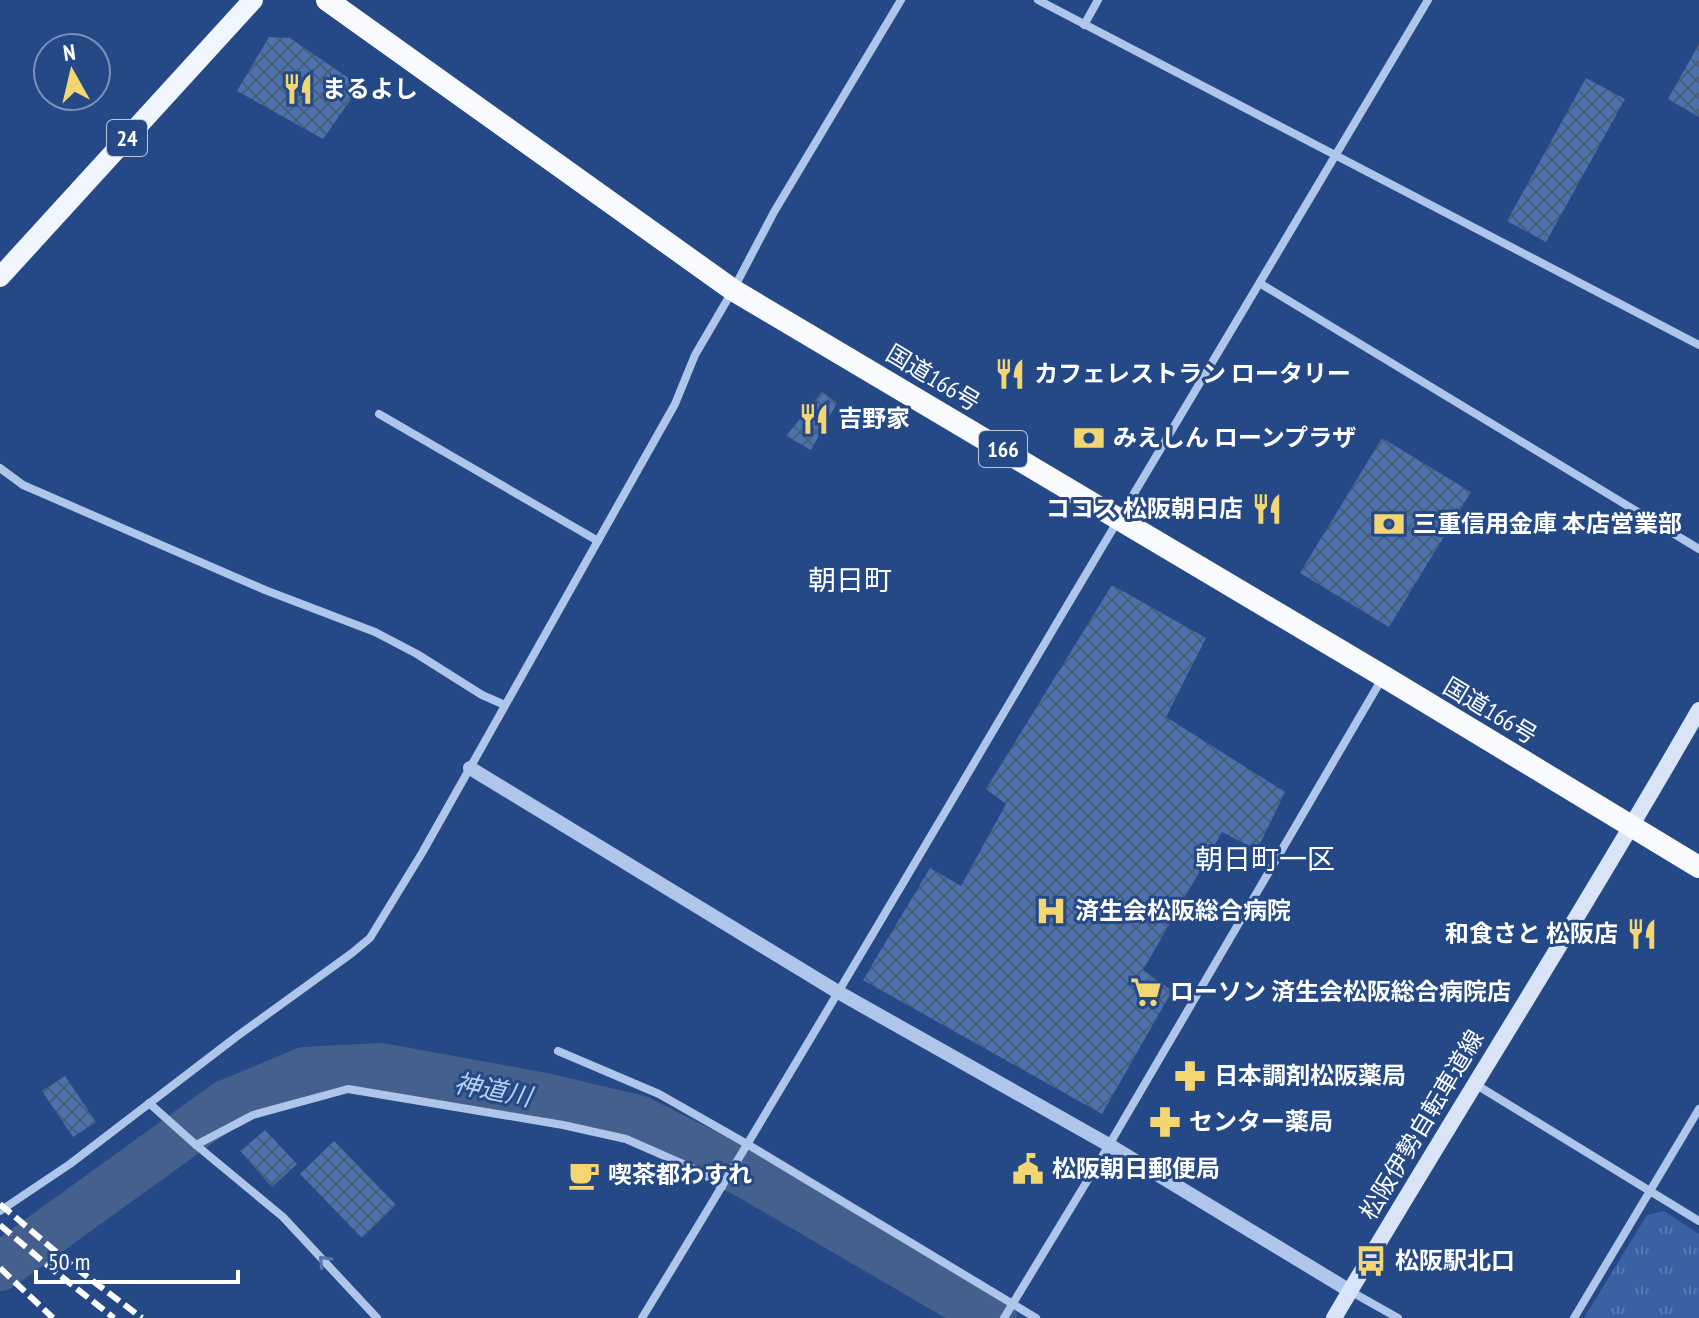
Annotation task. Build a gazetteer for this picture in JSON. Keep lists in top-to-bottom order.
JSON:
{
  "streets": {
    "highway": ["国道166号", "166"],
    "main road": ["24", "松阪伊勢自転車道線"]
  },
  "crossings": [
    ["国道166号", "松阪伊勢自転車道線"]
  ],
  "districts": ["朝日町", "朝日町一区"],
  "water": ["神道川"],
  "places": {
    "restaurant": [
      "まるよし",
      "カフェレストラン ロータリー",
      "吉野家",
      "ココス 松阪朝日店",
      "和食さと 松阪店"
    ],
    "bank": ["みえしん ローンプラザ", "三重信用金庫 本店営業部"],
    "hospital": ["済生会松阪総合病院"],
    "supermarket": ["ローソン 済生会松阪総合病院店"],
    "pharmacy": ["日本調剤松阪薬局", "センター薬局"],
    "public building": ["松阪朝日郵便局"],
    "cafe": ["喫茶都わすれ"],
    "bus stop": ["松阪駅北口"]
  },
  "scale_bar": "50 m",
  "north": "top"
}
